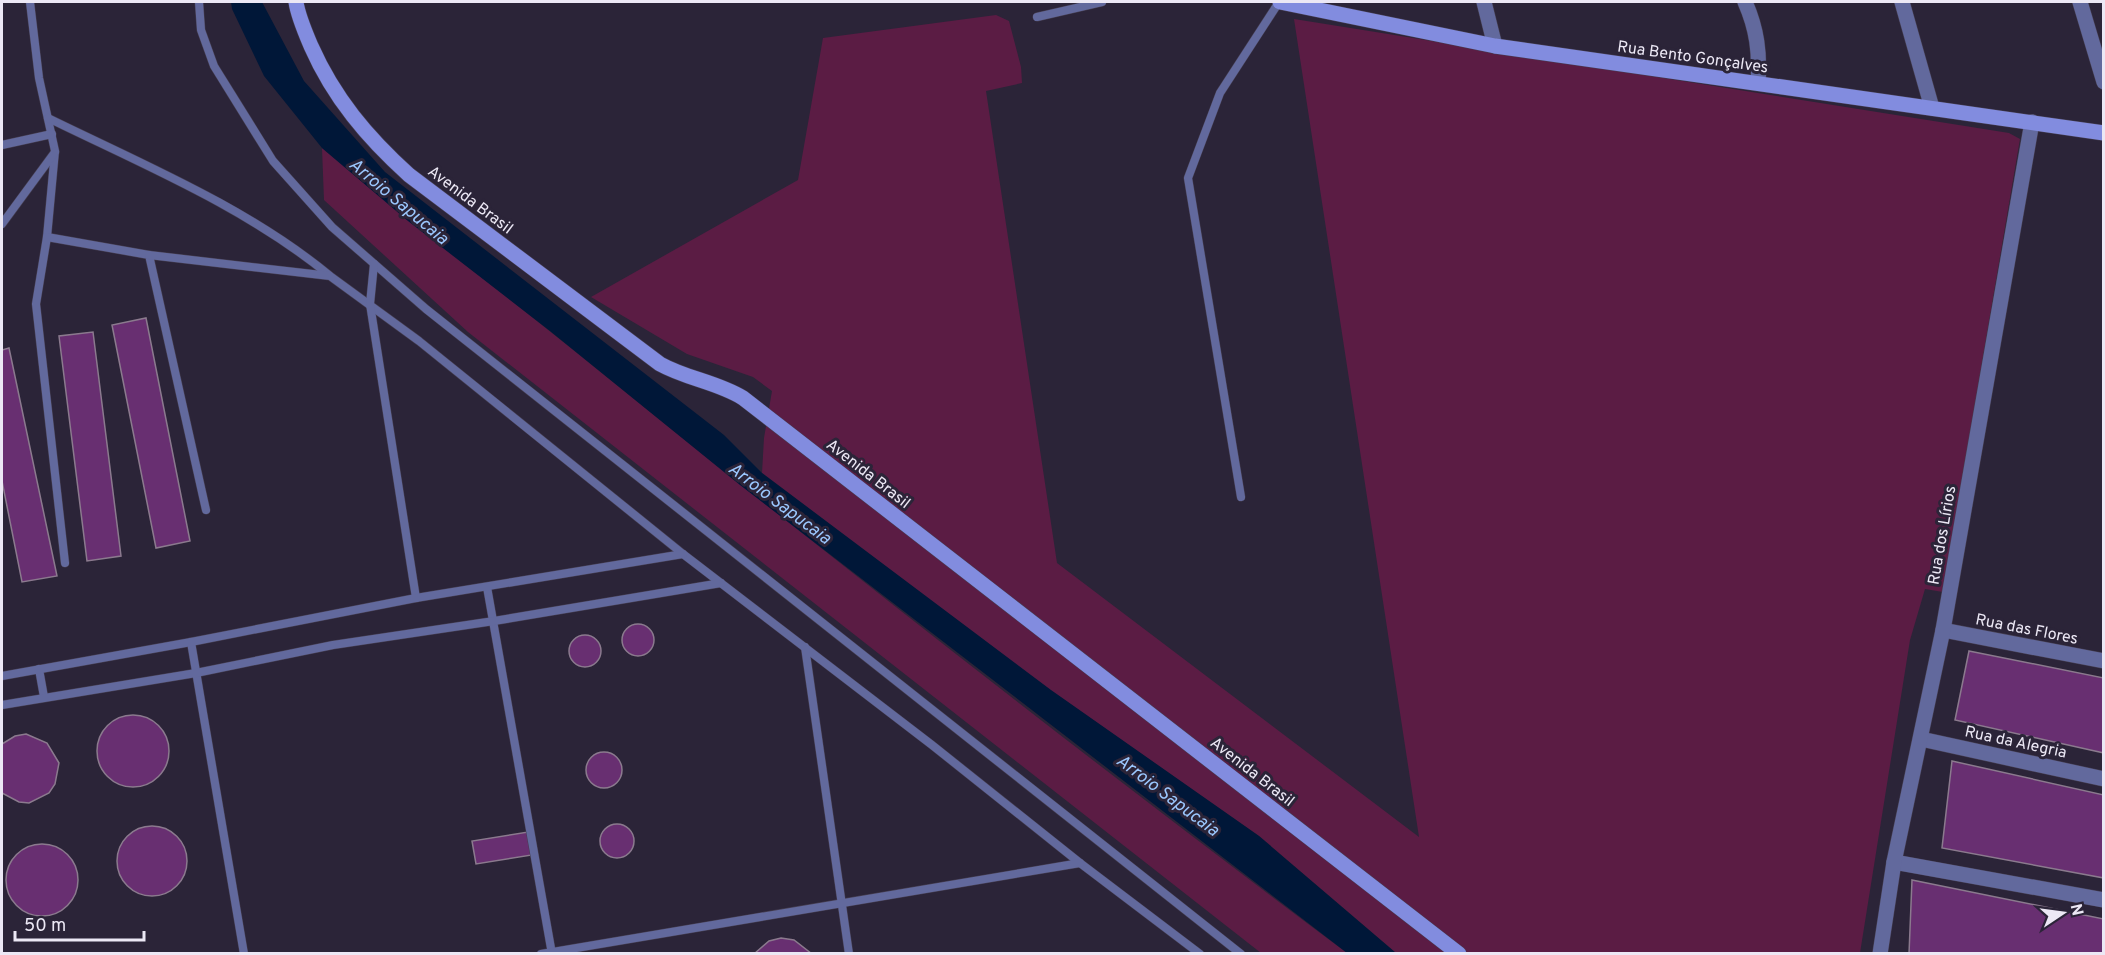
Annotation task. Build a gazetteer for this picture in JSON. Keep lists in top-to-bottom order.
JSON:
{
  "streets": {
    "main road": ["Rua Bento Gonçalves", "Avenida Brasil"],
    "street": ["Rua dos Lírios", "Rua das Flores", "Rua da Alegria"]
  },
  "crossings": [
    ["Rua Bento Gonçalves", "Rua dos Lírios"],
    ["Rua dos Lírios", "Rua das Flores"],
    ["Rua dos Lírios", "Rua da Alegria"]
  ],
  "water": ["Arroio Sapucaia"],
  "scale_bar": "50 m",
  "north": "right"
}
